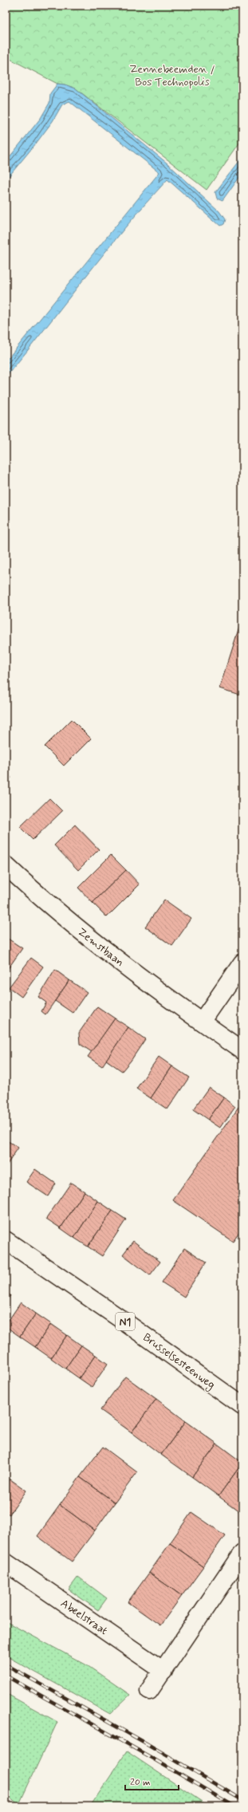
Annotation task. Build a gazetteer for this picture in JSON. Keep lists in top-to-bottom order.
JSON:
{
  "streets": {
    "street": [
      "Zemstbaan",
      "N1",
      "Brusselsesteenweg",
      "Abeelstraat"
    ]
  },
  "parks": ["Zennebeemden / Bos Technopolis"],
  "scale_bar": "20 m"
}
